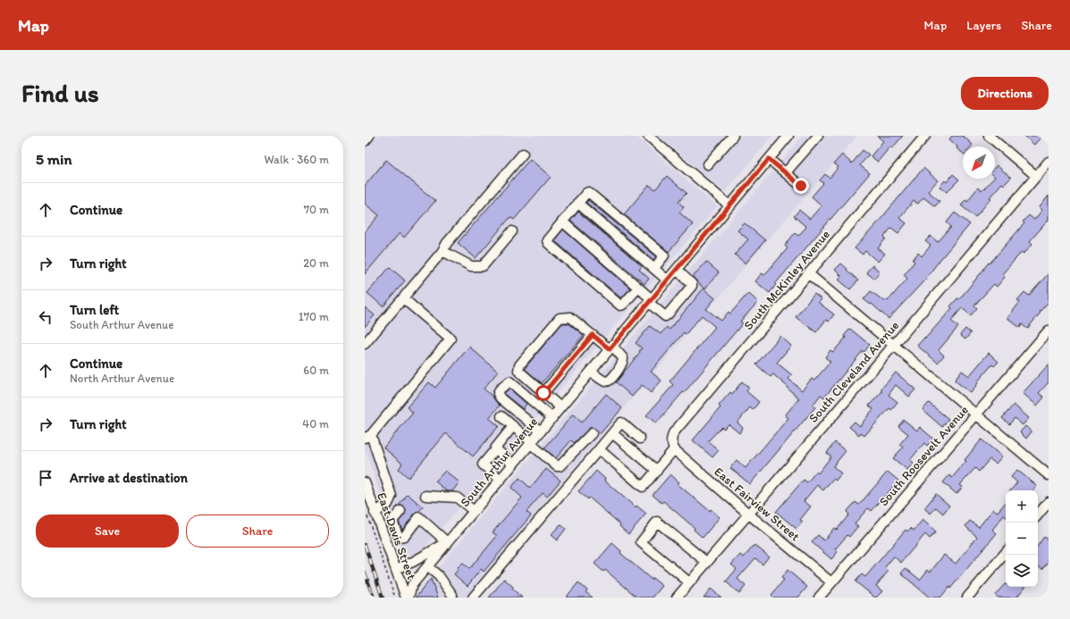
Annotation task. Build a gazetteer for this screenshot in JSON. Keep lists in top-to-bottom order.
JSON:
{
  "streets": {
    "street": [
      "South McKinley Avenue",
      "South Cleveland Avenue",
      "South Roosevelt Avenue",
      "South Arthur Avenue",
      "East Fairview Street",
      "East Davis Street"
    ]
  },
  "crossings": [
    ["South McKinley Avenue", "East Fairview Street"],
    ["South Cleveland Avenue", "East Fairview Street"],
    ["South Roosevelt Avenue", "East Fairview Street"],
    ["South Arthur Avenue", "East Davis Street"]
  ],
  "north": "bottom left",
  "page": {
    "header": "Map",
    "nav": ["Map", "Layers", "Share"],
    "buttons": [
      "Directions",
      ["Save", "Share"]
    ],
    "title": "Find us",
    "heading": ["5 min", "Walk · 360 m"],
    "list": [
      ["Continue", "70 m"],
      ["Turn right", "20 m"],
      ["Turn left", "South Arthur Avenue", "170 m"],
      ["Continue", "North Arthur Avenue", "60 m"],
      ["Turn right", "40 m"],
      "Arrive at destination"
    ],
    "map_buttons": ["+", "−"]
  }
}
